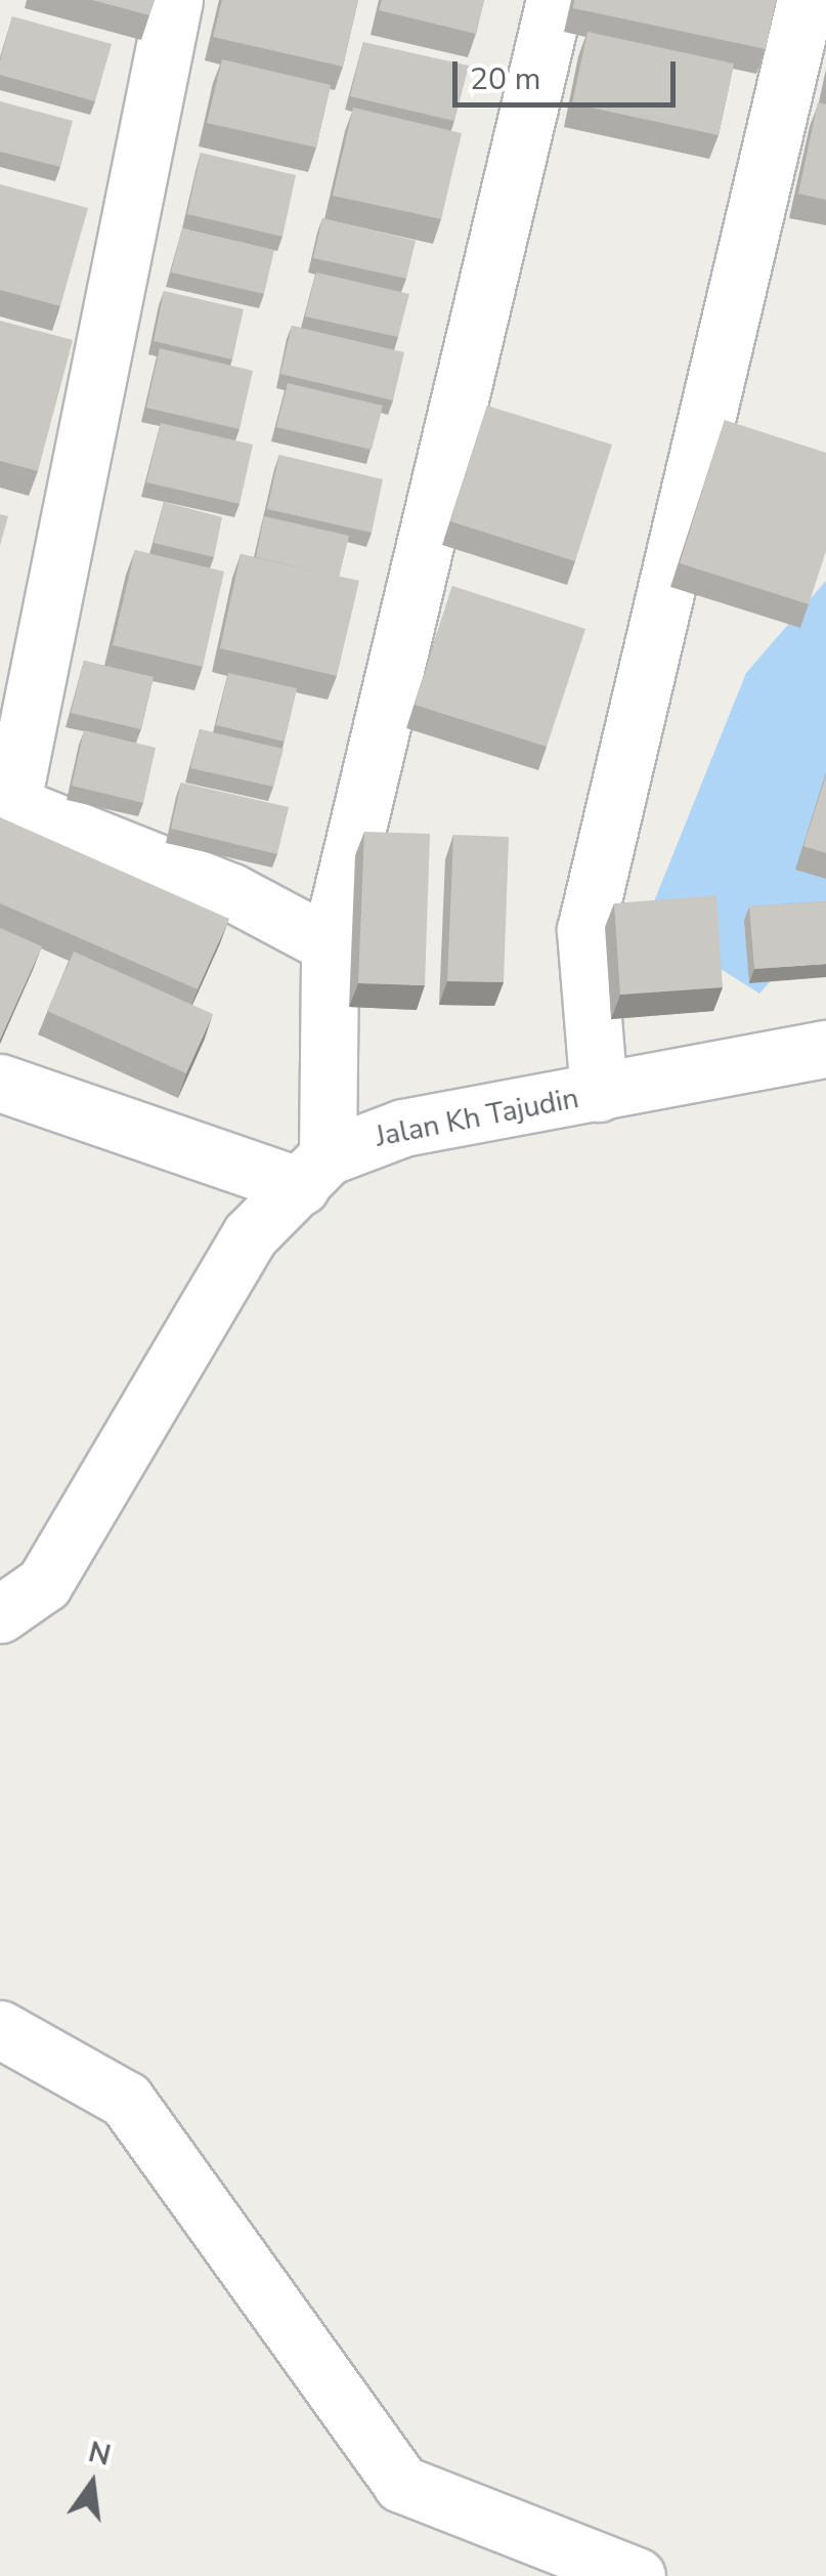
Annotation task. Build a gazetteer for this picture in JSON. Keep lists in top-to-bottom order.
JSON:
{
  "streets": {
    "street": ["Jalan Kh Tajudin"]
  },
  "scale_bar": "20 m",
  "north": "top"
}
